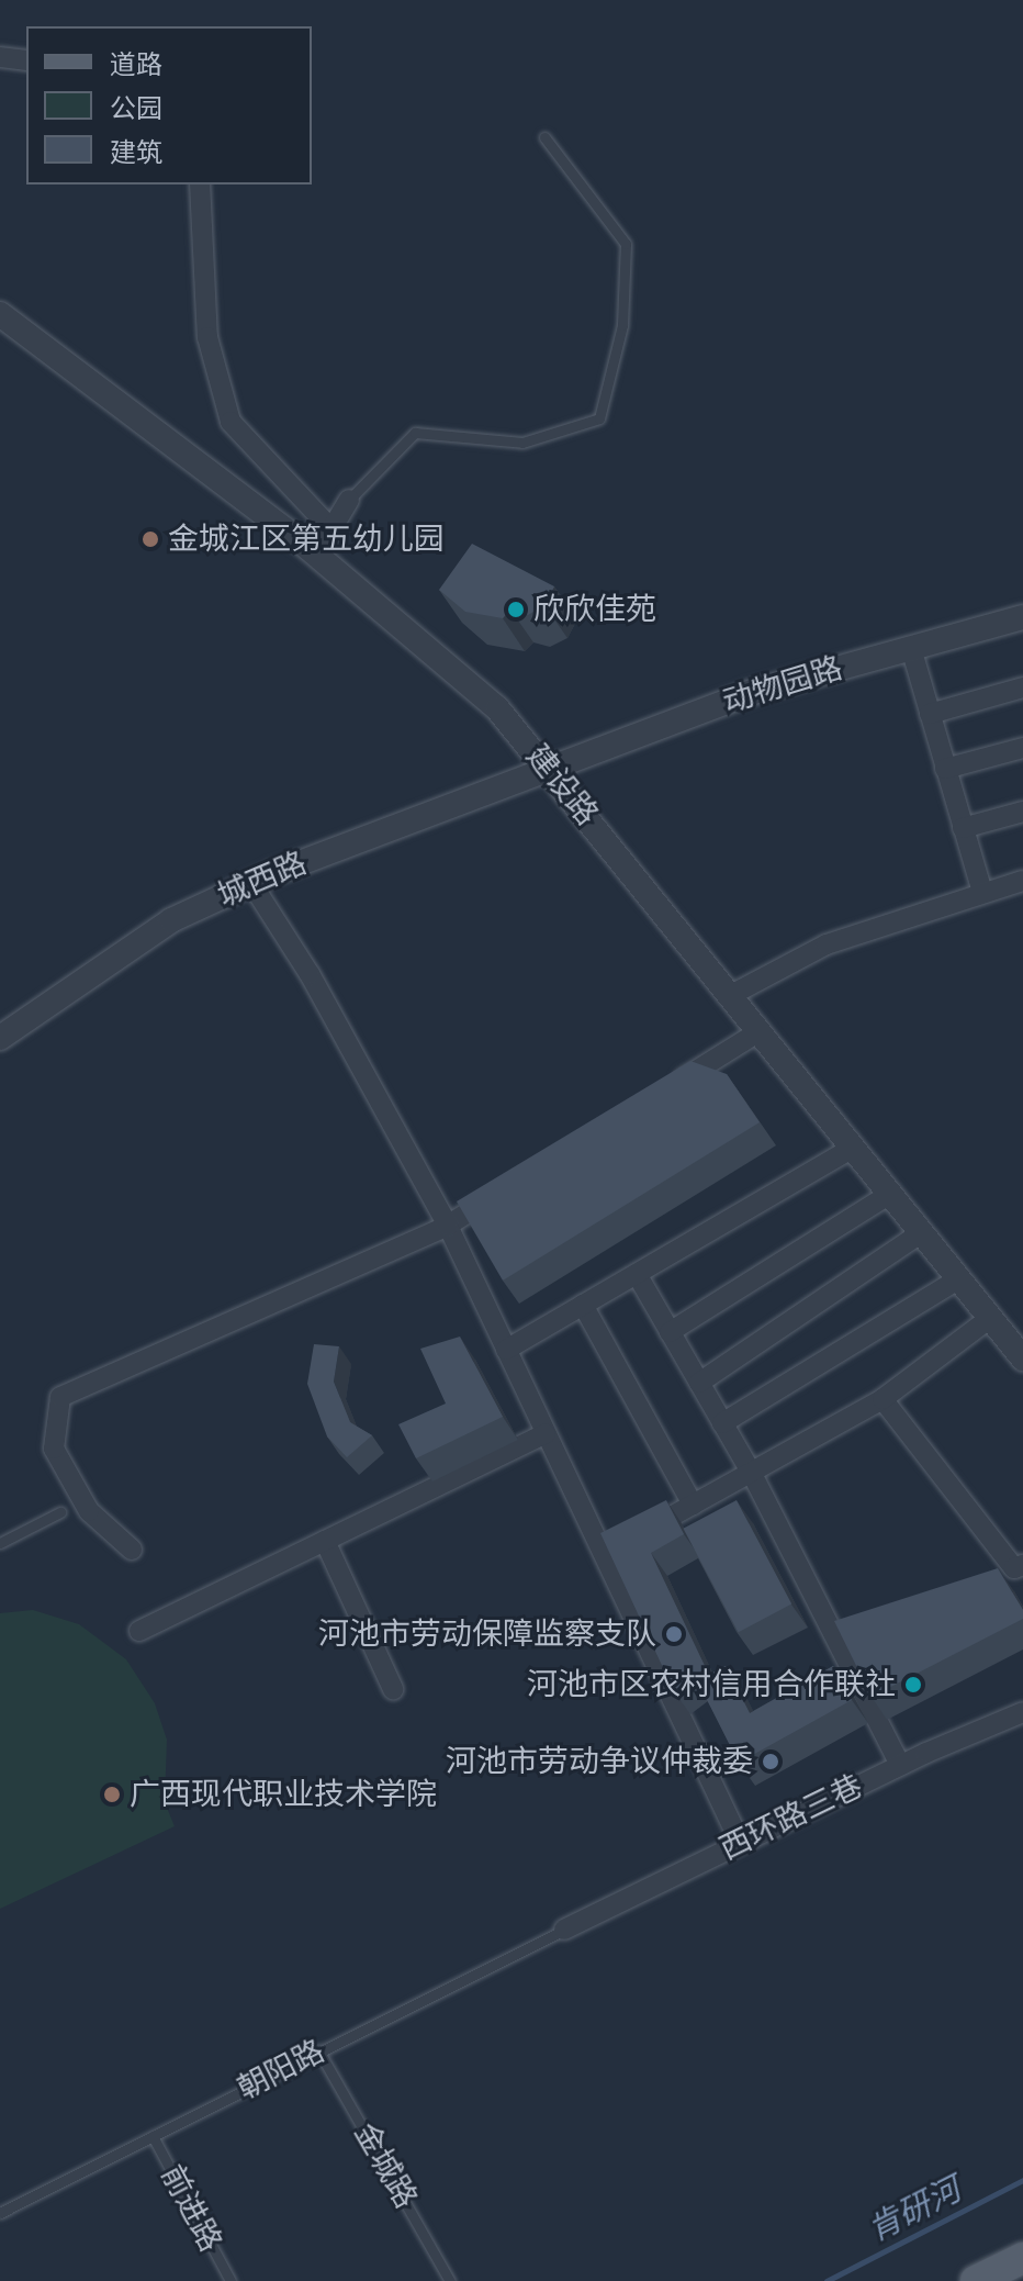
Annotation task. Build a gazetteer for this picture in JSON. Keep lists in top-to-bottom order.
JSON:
{
  "streets": {
    "street": [
      "动物园路",
      "建设路",
      "城西路",
      "西环路三巷"
    ],
    "lane": ["朝阳路", "金城路", "前进路"]
  },
  "crossings": [
    ["动物园路", "建设路"],
    ["动物园路", "城西路"],
    ["建设路", "城西路"],
    ["西环路三巷", "朝阳路"],
    ["朝阳路", "金城路"],
    ["朝阳路", "前进路"]
  ],
  "water": ["肯研河"],
  "places": [
    "金城江区第五幼儿园",
    "欣欣佳苑",
    "河池市劳动保障监察支队",
    "河池市区农村信用合作联社",
    "河池市劳动争议仲裁委",
    "广西现代职业技术学院"
  ],
  "legend": ["道路", "公园", "建筑"]
}
